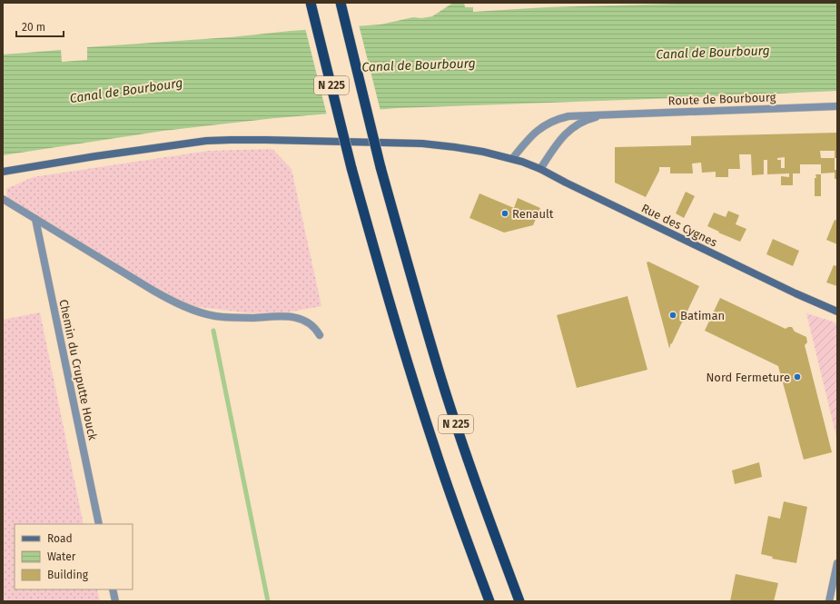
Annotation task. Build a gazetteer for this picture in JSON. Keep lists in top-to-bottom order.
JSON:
{
  "streets": {
    "highway": ["N 225"],
    "main road": ["Rue des Cygnes"],
    "street": ["Route de Bourbourg", "Chemin du Cruputte Houck"]
  },
  "crossings": [
    ["Route de Bourbourg", "Rue des Cygnes"]
  ],
  "water": ["Canal de Bourbourg"],
  "places": ["Renault", "Batiman", "Nord Fermeture"],
  "legend": ["Road", "Water", "Building"],
  "scale_bar": "20 m"
}
